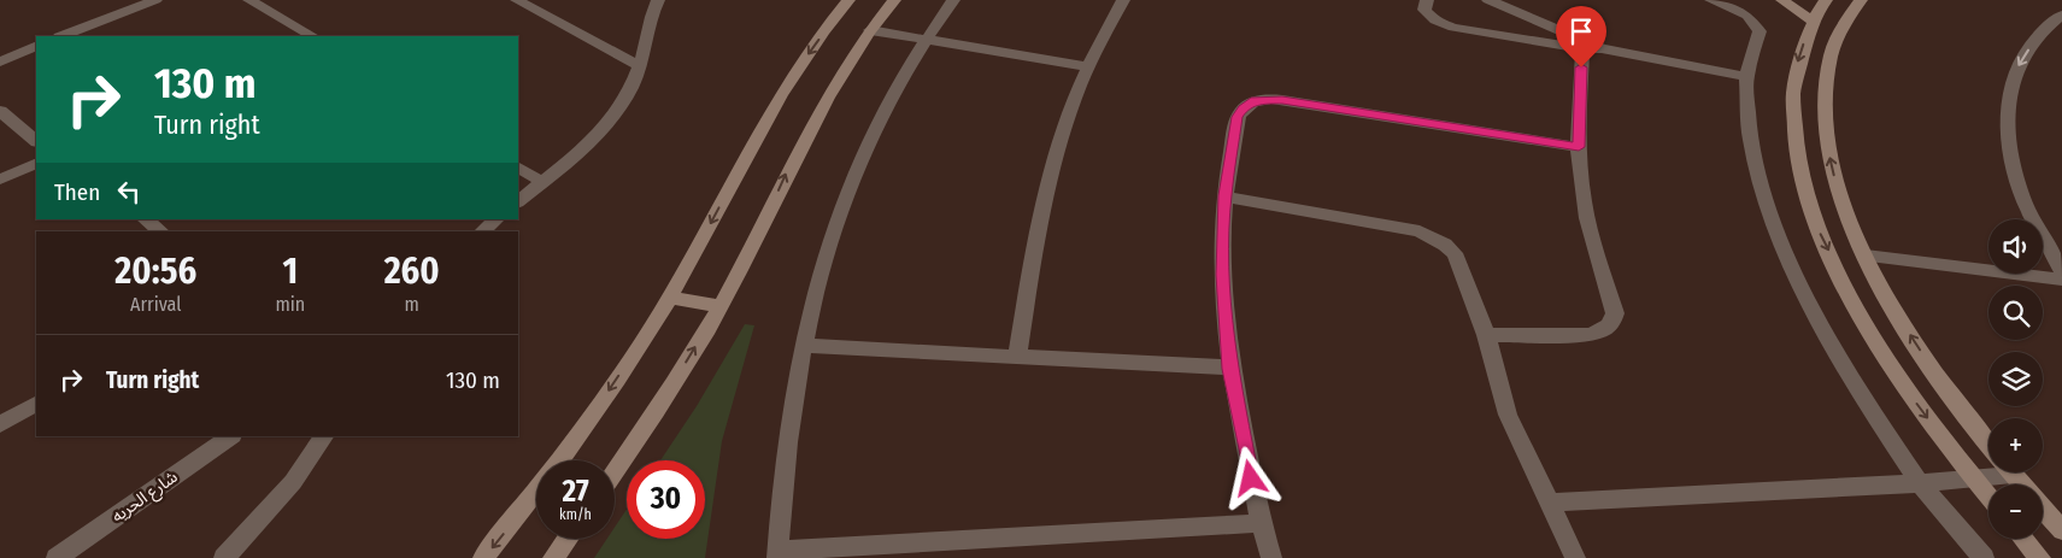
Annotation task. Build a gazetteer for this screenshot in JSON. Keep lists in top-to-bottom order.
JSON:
{
  "streets": {
    "street": ["شارع الحريه"]
  },
  "page": {
    "turn": ["130 m", "Turn right"],
    "then": "Then",
    "map_buttons": ["+", "−"],
    "eta": [
      "20:56",
      "Arrival",
      "1",
      "min",
      "260",
      "m"
    ],
    "list": [
      {
        "name": "Turn right",
        "value": "130 m"
      }
    ],
    "speed": "27 km/h",
    "limit": "30"
  }
}
